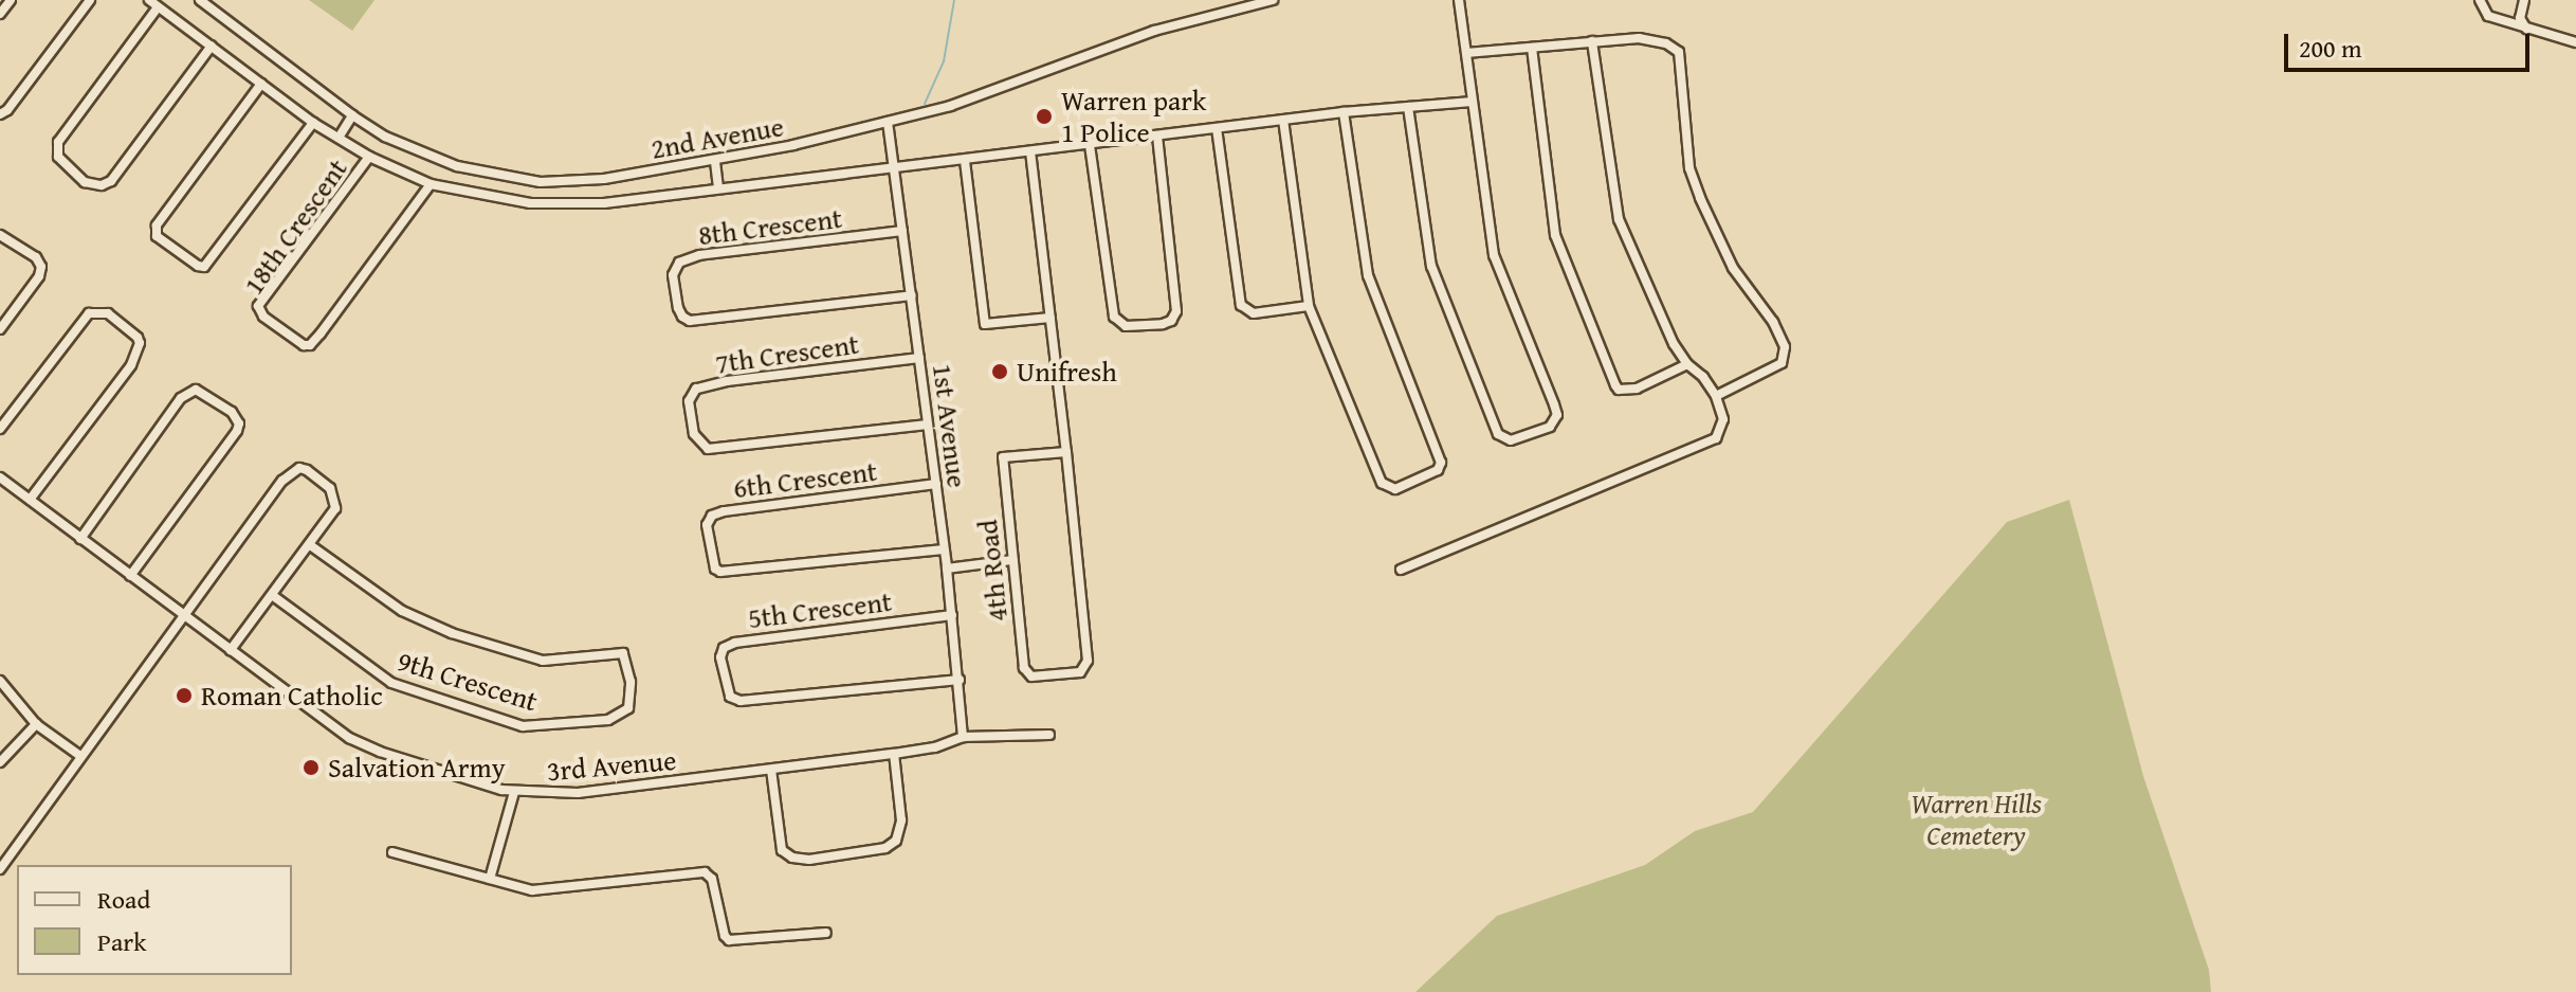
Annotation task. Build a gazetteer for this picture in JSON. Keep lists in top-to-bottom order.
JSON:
{
  "streets": {
    "street": [
      "2nd Avenue",
      "18th Crescent",
      "8th Crescent",
      "7th Crescent",
      "1st Avenue",
      "6th Crescent",
      "4th Road",
      "5th Crescent",
      "9th Crescent",
      "3rd Avenue"
    ]
  },
  "crossings": [
    ["2nd Avenue", "1st Avenue"],
    ["8th Crescent", "1st Avenue"],
    ["7th Crescent", "1st Avenue"],
    ["1st Avenue", "6th Crescent"],
    ["1st Avenue", "5th Crescent"],
    ["1st Avenue", "3rd Avenue"]
  ],
  "parks": ["Warren Hills Cemetery"],
  "places": [
    "Warren park 1 Police",
    "Unifresh",
    "Roman Catholic",
    "Salvation Army"
  ],
  "legend": ["Road", "Park"],
  "scale_bar": "200 m"
}
